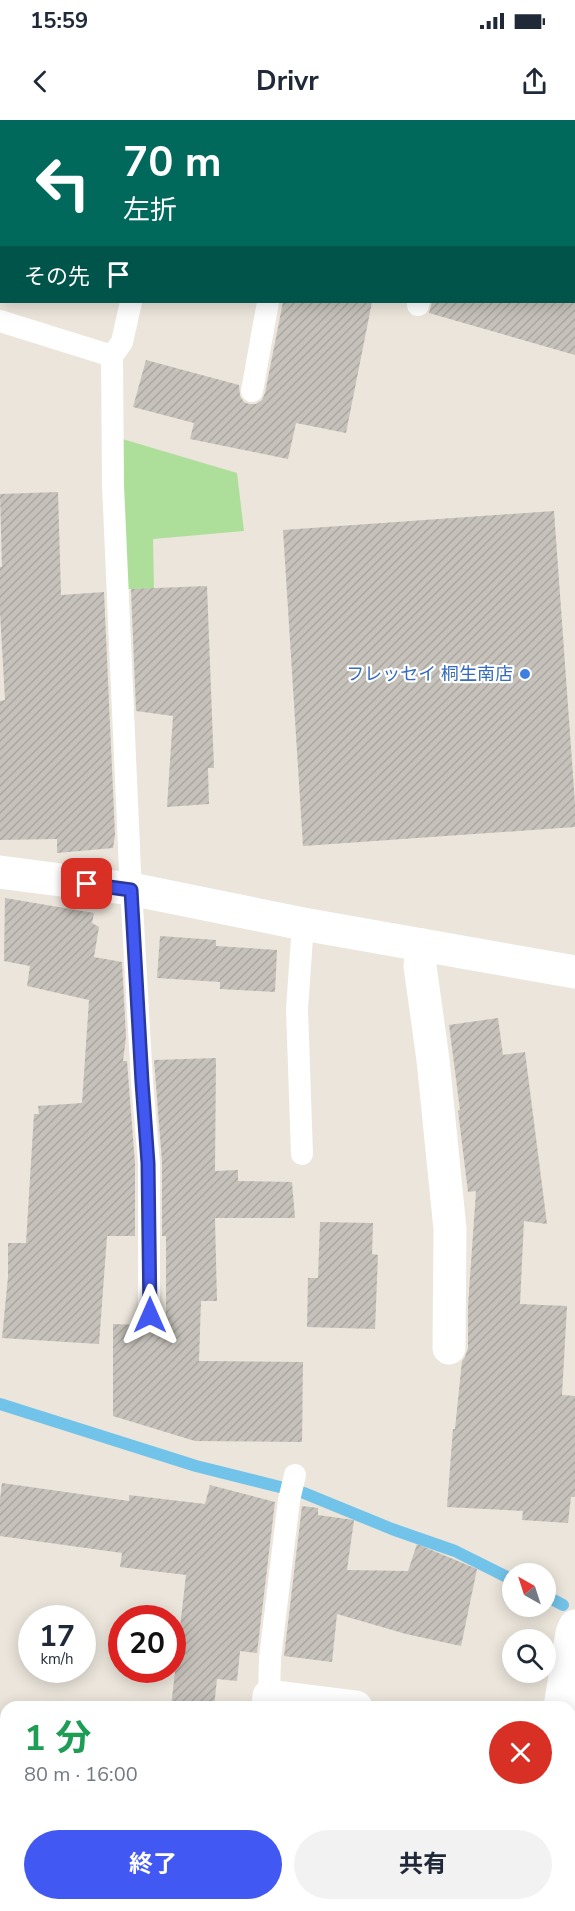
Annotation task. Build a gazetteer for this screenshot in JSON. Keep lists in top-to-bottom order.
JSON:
{
  "places": ["フレッセイ 桐生南店"],
  "north": "top left",
  "page": {
    "status": "15:59",
    "header": "Drivr",
    "turn": ["70 m", "左折"],
    "then": "その先",
    "speed": "17 km/h",
    "limit": "20",
    "heading": ["1 分", "80 m · 16:00"],
    "buttons": ["終了", "共有"]
  }
}
